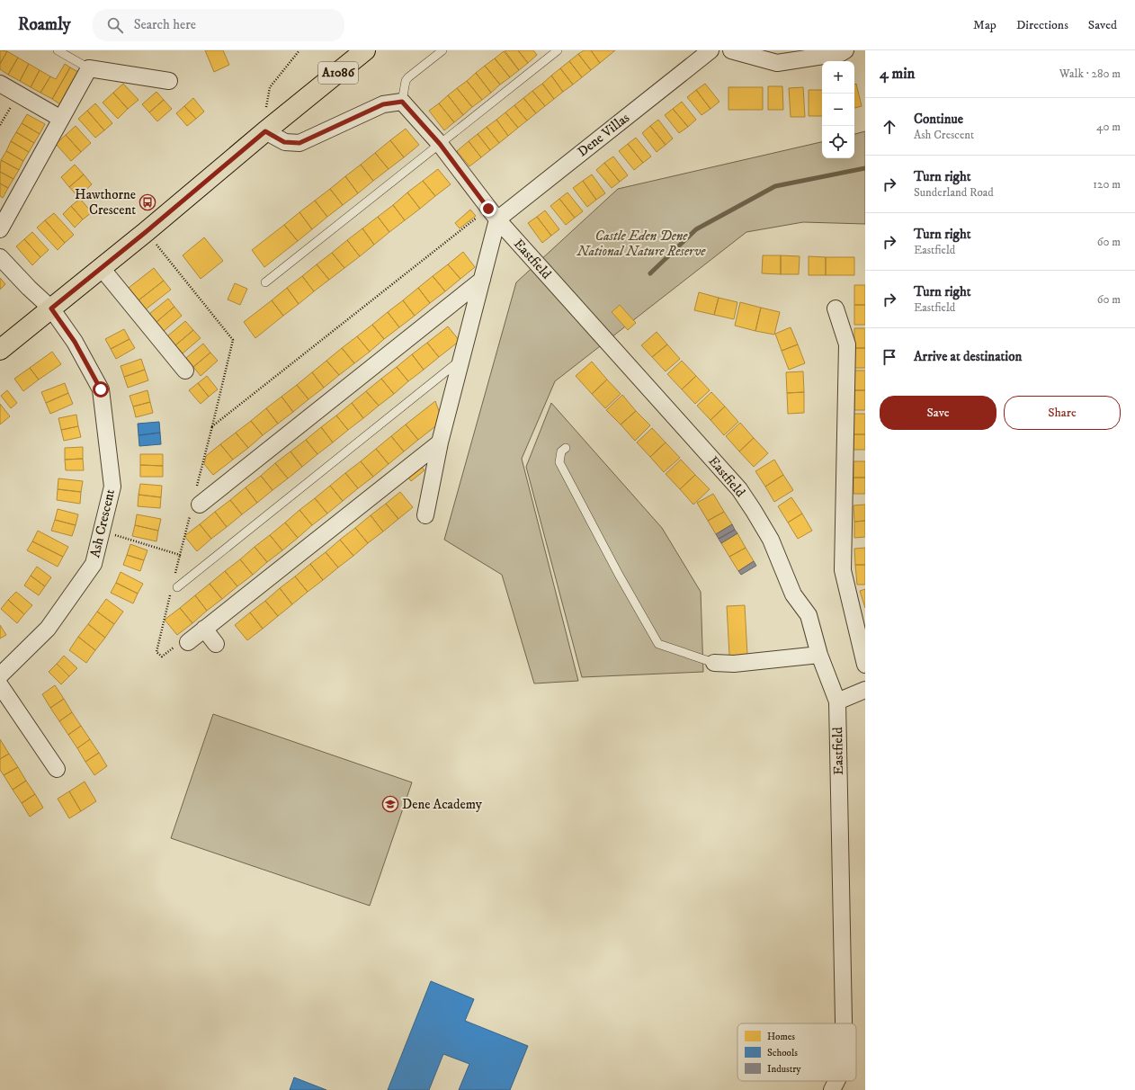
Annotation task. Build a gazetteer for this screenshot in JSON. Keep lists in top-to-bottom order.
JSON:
{
  "streets": {
    "main road": ["A1086"],
    "street": ["Dene Villas", "Eastfield", "Ash Crescent"]
  },
  "crossings": [
    ["A1086", "Ash Crescent"],
    ["Dene Villas", "Eastfield"]
  ],
  "parks": ["Castle Eden Dene National Nature Reserve"],
  "places": {
    "bus stop": ["Hawthorne Crescent"],
    "school or university": ["Dene Academy"]
  },
  "legend": ["Homes", "Schools", "Industry"],
  "page": {
    "header": "Roamly",
    "search": "Search here",
    "nav": ["Map", "Directions", "Saved"],
    "heading": ["4 min", "Walk · 280 m"],
    "map_buttons": ["+", "−"],
    "list": [
      ["Continue", "Ash Crescent", "40 m"],
      ["Turn right", "Sunderland Road", "120 m"],
      ["Turn right", "Eastfield", "60 m"],
      ["Turn right", "Eastfield", "60 m"],
      "Arrive at destination"
    ],
    "buttons": ["Save", "Share"]
  }
}
